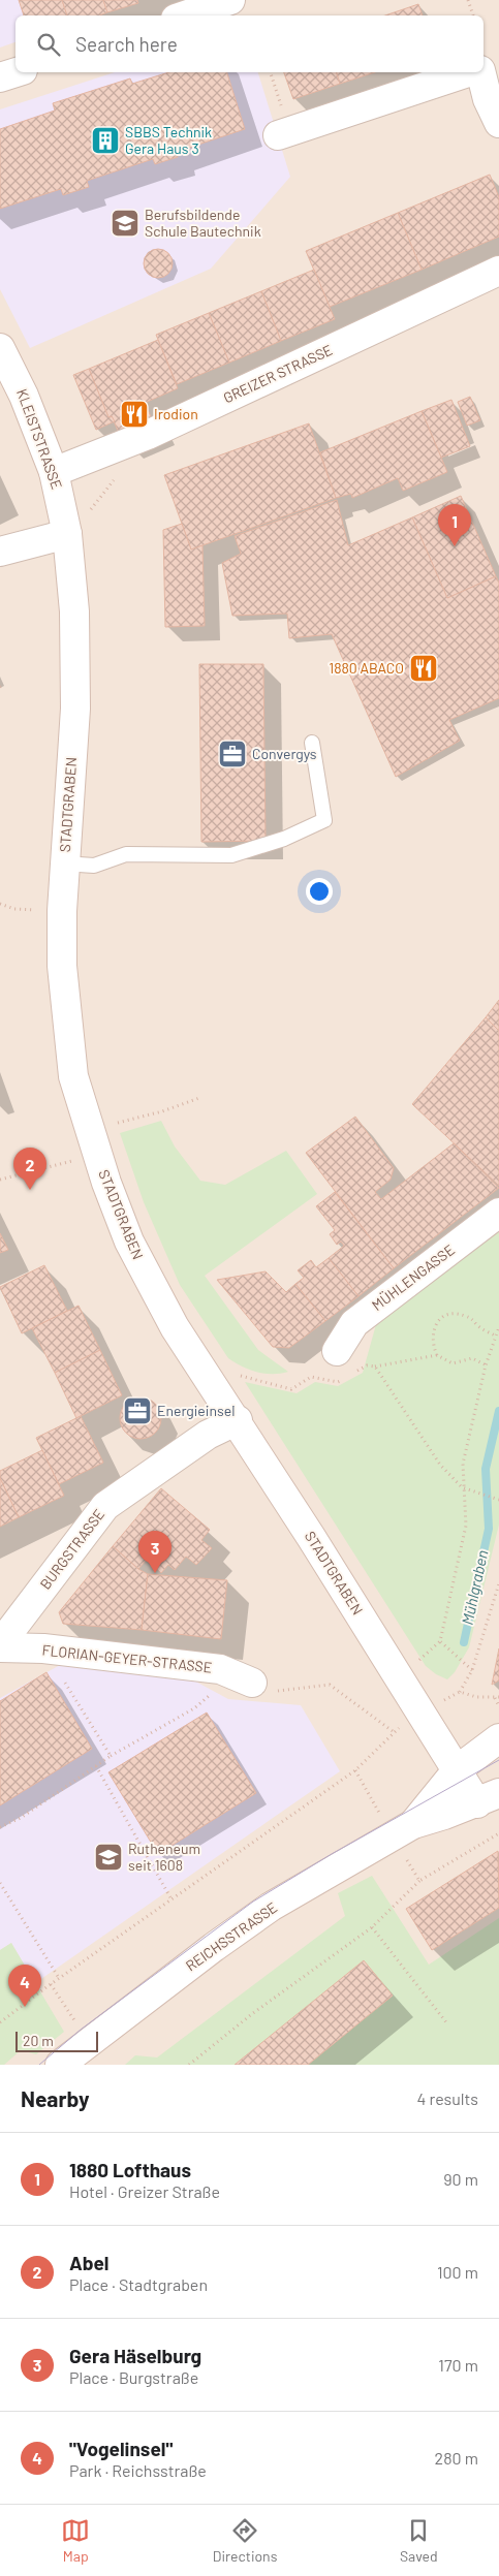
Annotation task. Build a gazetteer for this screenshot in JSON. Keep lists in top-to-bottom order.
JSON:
{
  "streets": {
    "main road": [
      "GREIZER STRASSE",
      "KLEISTSTRASSE",
      "STADTGRABEN",
      "MÜHLENGASSE",
      "BURGSTRASSE",
      "FLORIAN-GEYER-STRASSE",
      "REICHSSTRASSE"
    ]
  },
  "crossings": [
    ["GREIZER STRASSE", "KLEISTSTRASSE"],
    ["KLEISTSTRASSE", "STADTGRABEN"],
    ["STADTGRABEN", "BURGSTRASSE"],
    ["STADTGRABEN", "REICHSSTRASSE"],
    ["BURGSTRASSE", "FLORIAN-GEYER-STRASSE"]
  ],
  "water": ["Mühlgraben"],
  "places": {
    "building": ["SBBS Technik Gera Haus 3"],
    "school or university": ["Berufsbildende Schule Bautechnik", "Rutheneum seit 1608"],
    "restaurant": ["Irodion", "1880 ABACO"],
    "office": ["Convergys", "Energieinsel"]
  },
  "scale_bar": "20 m",
  "page": {
    "search": "Search here",
    "pins": [
      "1",
      "2",
      "3",
      "4"
    ],
    "scale": "20 m",
    "heading": ["Nearby", "4 results"],
    "list": [
      {
        "mark": "1",
        "name": "1880 Lofthaus",
        "note": "Hotel · Greizer Straße",
        "value": "90 m"
      },
      {
        "mark": "2",
        "name": "Abel",
        "note": "Place · Stadtgraben",
        "value": "100 m"
      },
      {
        "mark": "3",
        "name": "Gera Häselburg",
        "note": "Place · Burgstraße",
        "value": "170 m"
      },
      {
        "mark": "4",
        "name": "\"Vogelinsel\"",
        "note": "Park · Reichsstraße",
        "value": "280 m"
      }
    ],
    "nav": ["Map", "Directions", "Saved"]
  }
}
